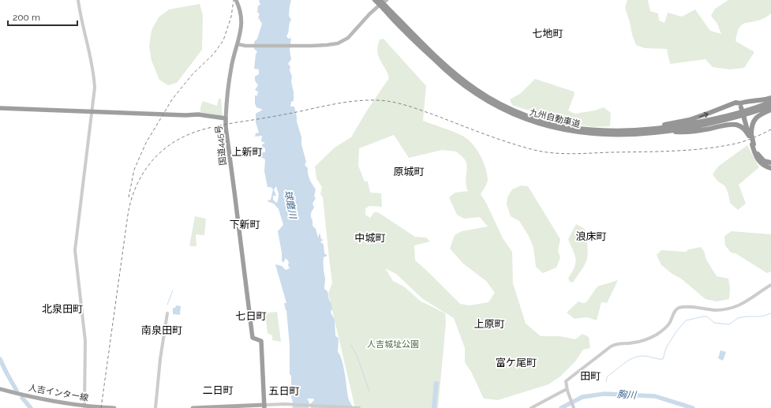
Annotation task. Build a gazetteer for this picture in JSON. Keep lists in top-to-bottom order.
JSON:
{
  "streets": {
    "highway": ["九州自動車道", "国道445号"],
    "main road": ["人吉インター線"]
  },
  "districts": [
    "七地町",
    "上新町",
    "原城町",
    "下新町",
    "浪床町",
    "中城町",
    "北泉田町",
    "七日町",
    "上原町",
    "南泉田町",
    "富ケ尾町",
    "田町",
    "二日町",
    "五日町"
  ],
  "water": ["球磨川", "胸川"],
  "parks": ["人吉城址公園"],
  "scale_bar": "200 m"
}
